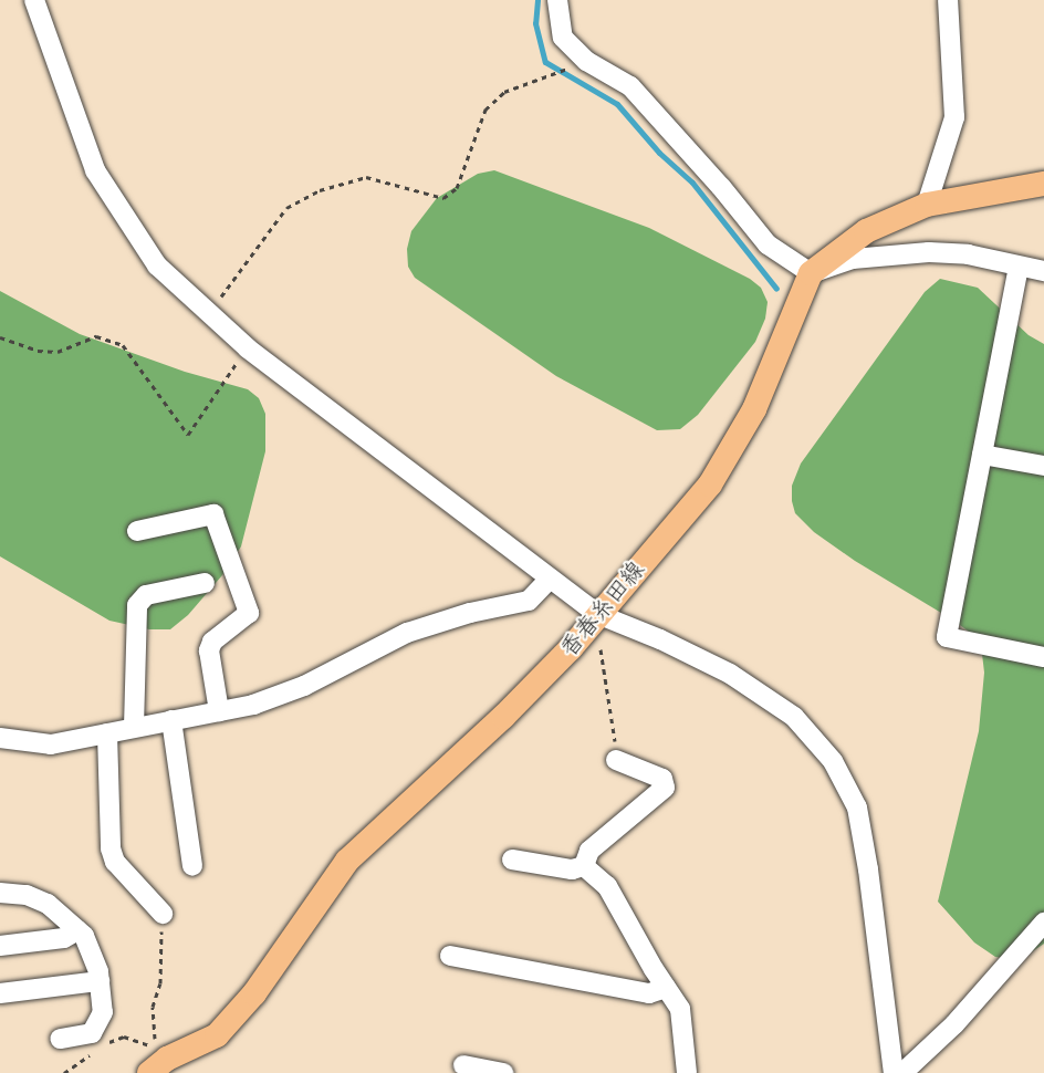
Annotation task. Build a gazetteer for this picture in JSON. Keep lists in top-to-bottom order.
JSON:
{
  "streets": {
    "main road": ["香春糸田線"]
  }
}
